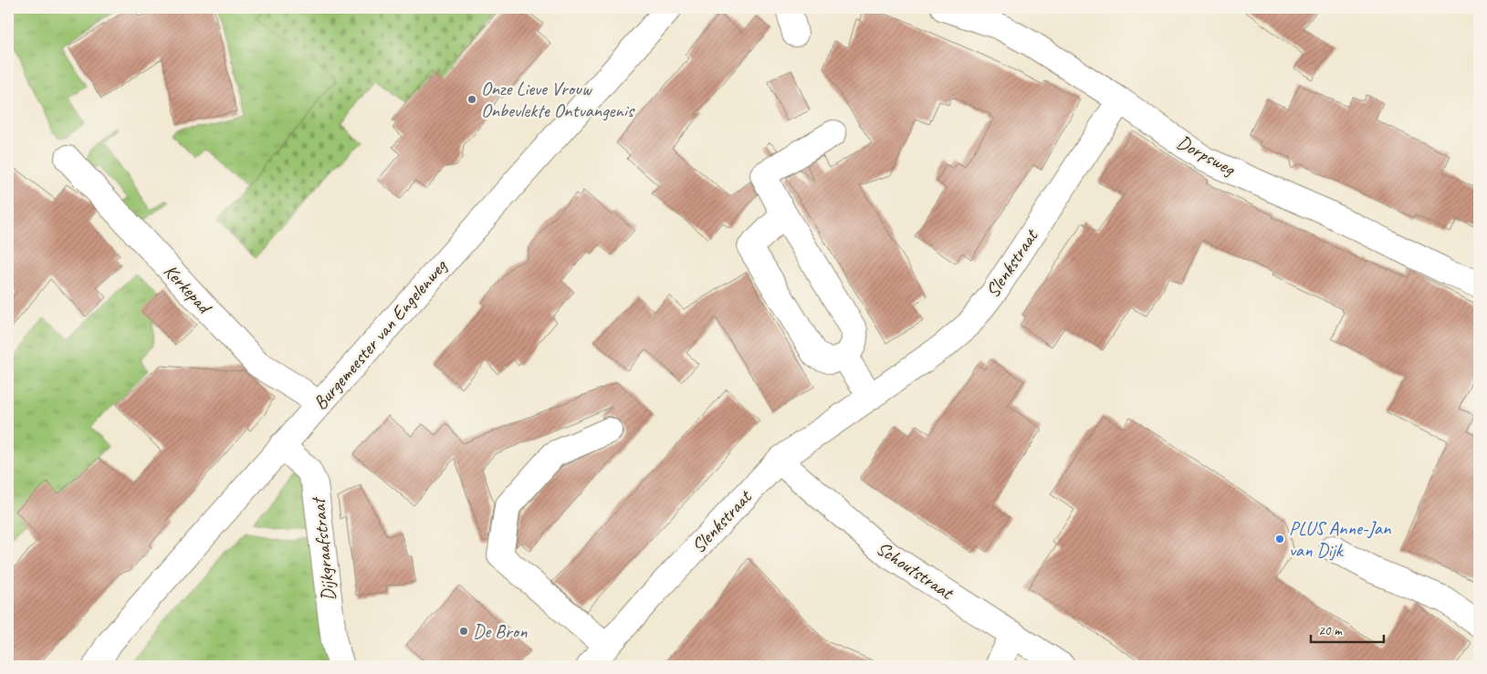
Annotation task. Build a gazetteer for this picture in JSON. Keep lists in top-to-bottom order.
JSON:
{
  "streets": {
    "street": [
      "Dorpsweg",
      "Slenkstraat",
      "Kerkepad",
      "Burgemeester van Engelenweg",
      "Dijkgraafstraat",
      "Schoutstraat"
    ]
  },
  "crossings": [
    ["Dorpsweg", "Slenkstraat"],
    ["Slenkstraat", "Schoutstraat"],
    ["Kerkepad", "Burgemeester van Engelenweg"],
    ["Burgemeester van Engelenweg", "Dijkgraafstraat"]
  ],
  "places": ["Onze Lieve Vrouw Onbevlekte Ontvangenis", "PLUS Anne-Jan van Dijk", "De Bron"],
  "scale_bar": "20 m"
}
